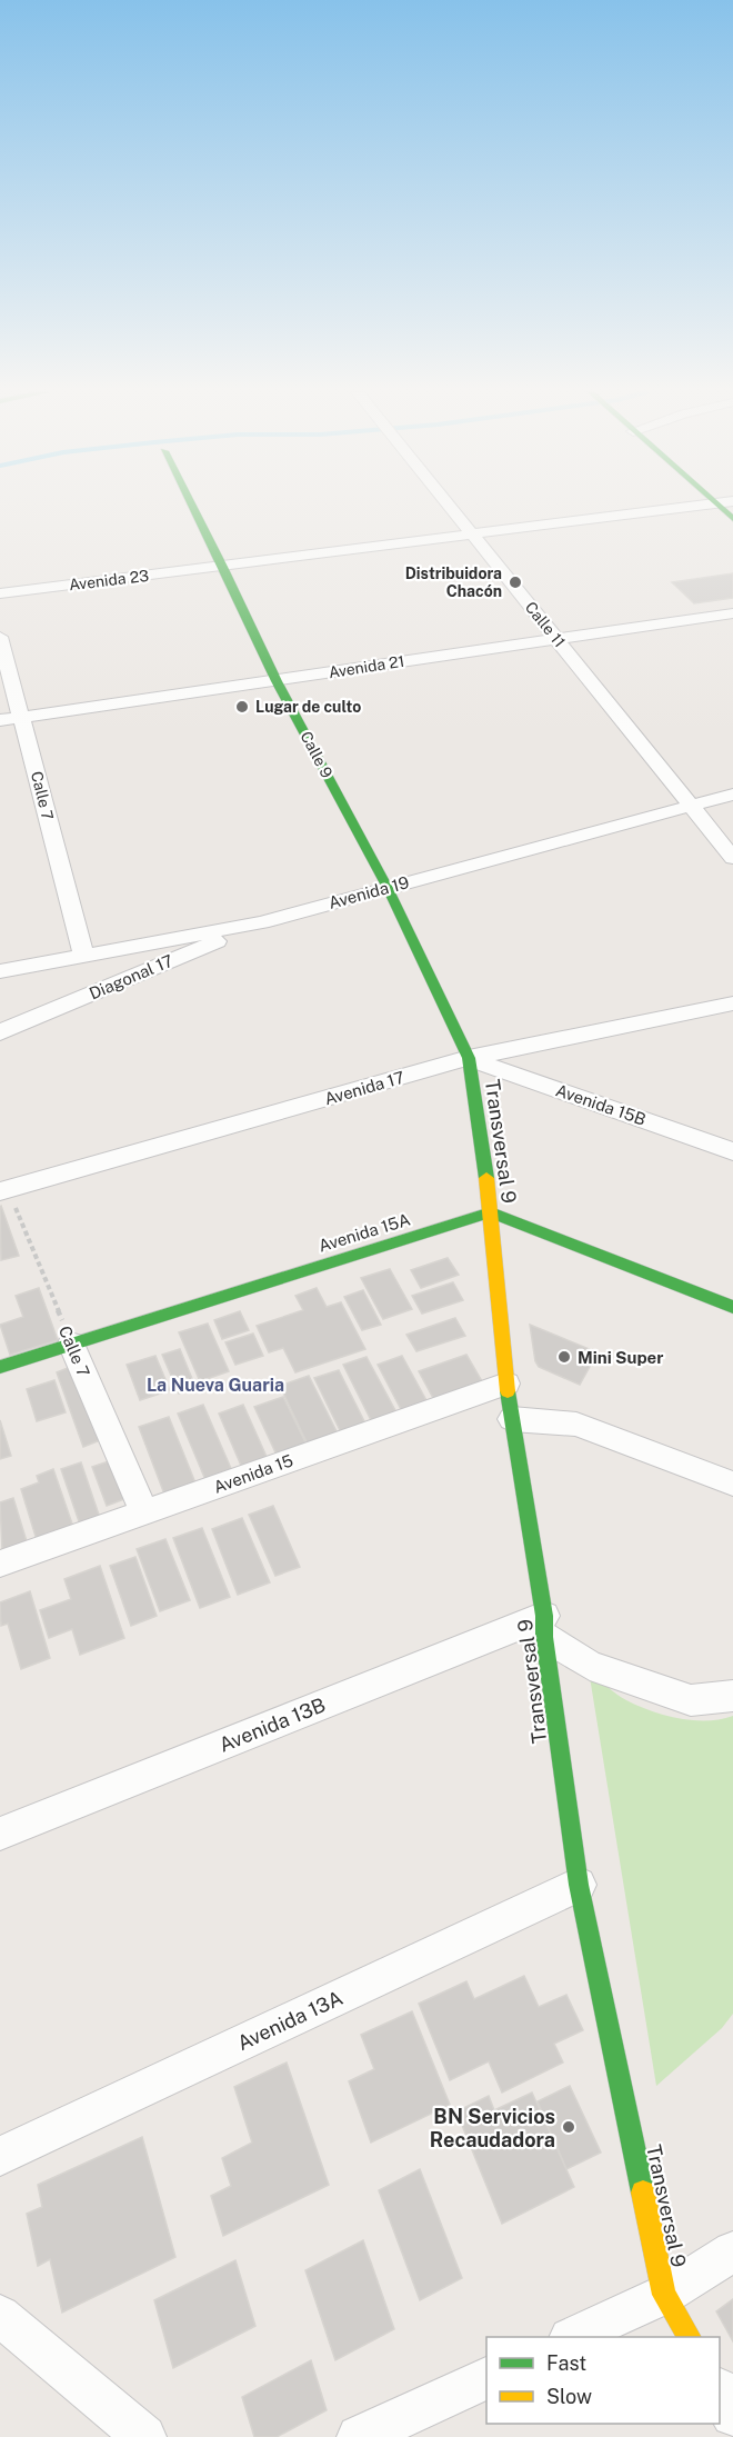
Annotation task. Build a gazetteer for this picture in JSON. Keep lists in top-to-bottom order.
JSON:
{
  "streets": {
    "street": [
      "Avenida 23",
      "Calle 11",
      "Avenida 21",
      "Calle 9",
      "Calle 7",
      "Avenida 19",
      "Diagonal 17",
      "Avenida 17",
      "Avenida 15B",
      "Transversal 9",
      "Avenida 15A",
      "Avenida 15",
      "Avenida 13B",
      "Avenida 13A"
    ]
  },
  "crossings": [
    ["Avenida 23", "Calle 11"],
    ["Avenida 23", "Calle 9"],
    ["Calle 11", "Avenida 21"],
    ["Calle 11", "Avenida 19"],
    ["Avenida 21", "Calle 9"],
    ["Avenida 21", "Calle 7"],
    ["Calle 9", "Avenida 19"],
    ["Calle 9", "Avenida 17"],
    ["Calle 9", "Avenida 15B"],
    ["Calle 9", "Transversal 9"],
    ["Calle 7", "Avenida 19"],
    ["Calle 7", "Avenida 17"],
    ["Calle 7", "Avenida 15A"],
    ["Calle 7", "Avenida 15"],
    ["Avenida 19", "Diagonal 17"],
    ["Avenida 17", "Avenida 15B"],
    ["Avenida 17", "Transversal 9"],
    ["Avenida 15B", "Transversal 9"],
    ["Transversal 9", "Avenida 15A"],
    ["Transversal 9", "Avenida 15"],
    ["Transversal 9", "Avenida 13B"],
    ["Transversal 9", "Avenida 13A"]
  ],
  "districts": ["La Nueva Guaria"],
  "places": [
    "Distribuidora Chacón",
    "Lugar de culto",
    "Mini Super",
    "BN Servicios Recaudadora"
  ],
  "legend": ["Fast", "Slow"]
}
